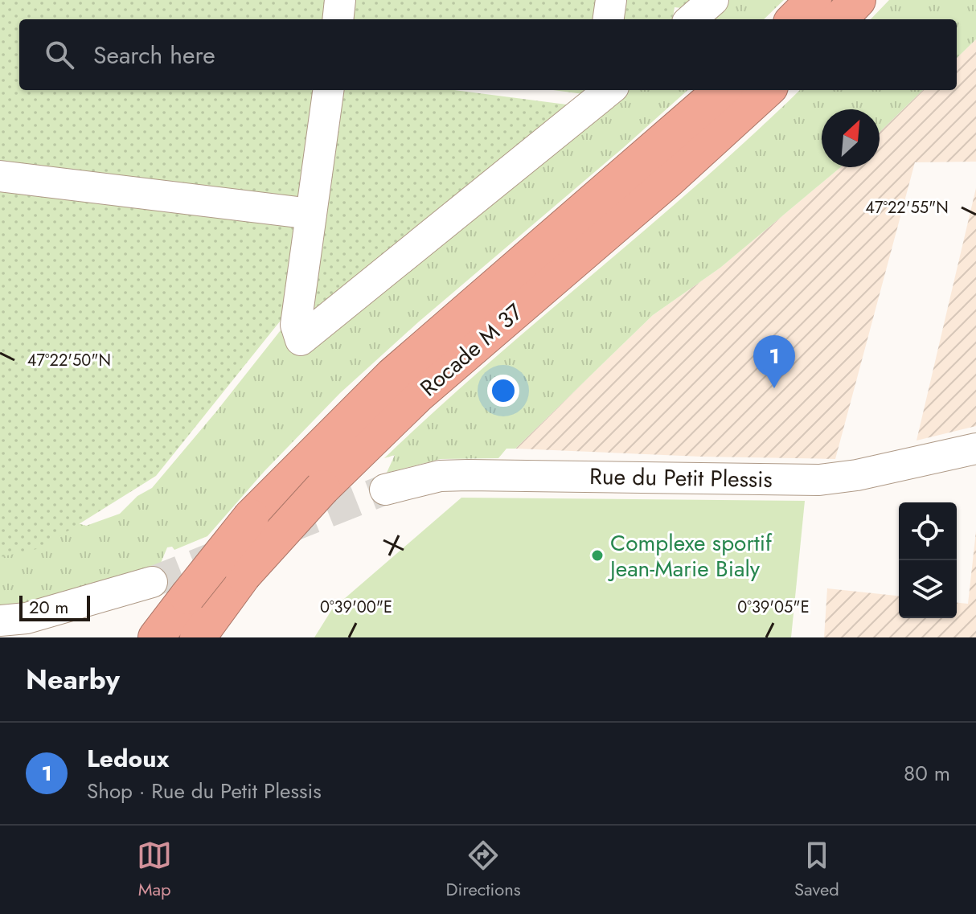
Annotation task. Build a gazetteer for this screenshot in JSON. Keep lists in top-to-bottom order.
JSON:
{
  "streets": {
    "highway": ["Rocade M 37"],
    "street": ["Rue du Petit Plessis"]
  },
  "places": ["Complexe sportif Jean-Marie Bialy"],
  "scale_bar": "20 m",
  "north": "top right",
  "page": {
    "search": "Search here",
    "pins": "1",
    "scale": "20 m",
    "heading": "Nearby",
    "list": [
      {
        "mark": "1",
        "name": "Ledoux",
        "note": "Shop · Rue du Petit Plessis",
        "value": "80 m"
      }
    ],
    "nav": ["Map", "Directions", "Saved"]
  },
  "coordinates": [
    "47°22'55\"N",
    "47°22'50\"N",
    "0°39'00\"E",
    "0°39'05\"E"
  ]
}
